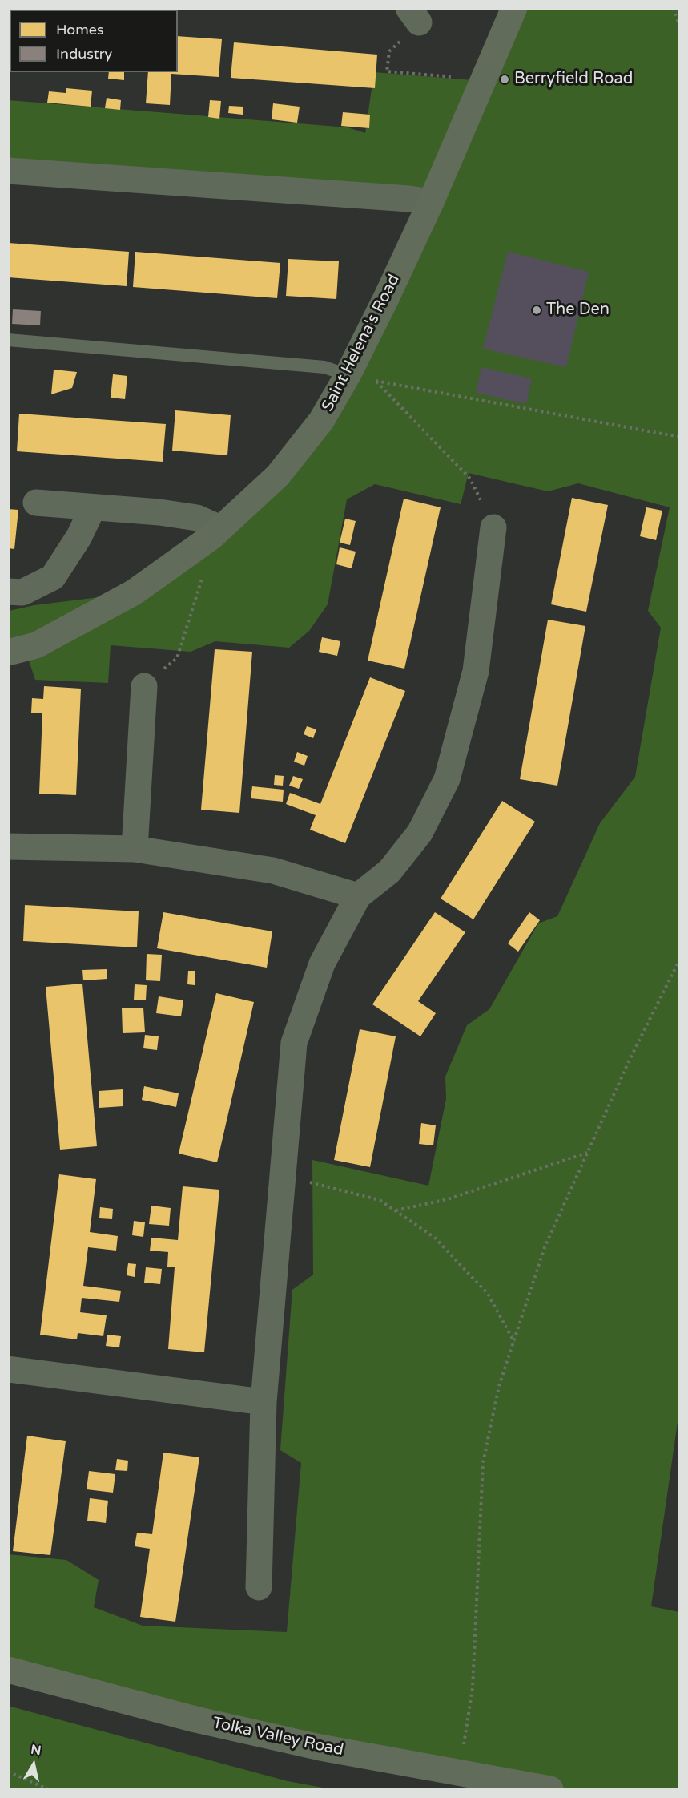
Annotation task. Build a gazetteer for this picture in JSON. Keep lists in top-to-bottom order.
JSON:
{
  "streets": {
    "street": ["Saint Helena's Road", "Tolka Valley Road"]
  },
  "places": ["Berryfield Road", "The Den"],
  "legend": ["Homes", "Industry"],
  "north": "top"
}
